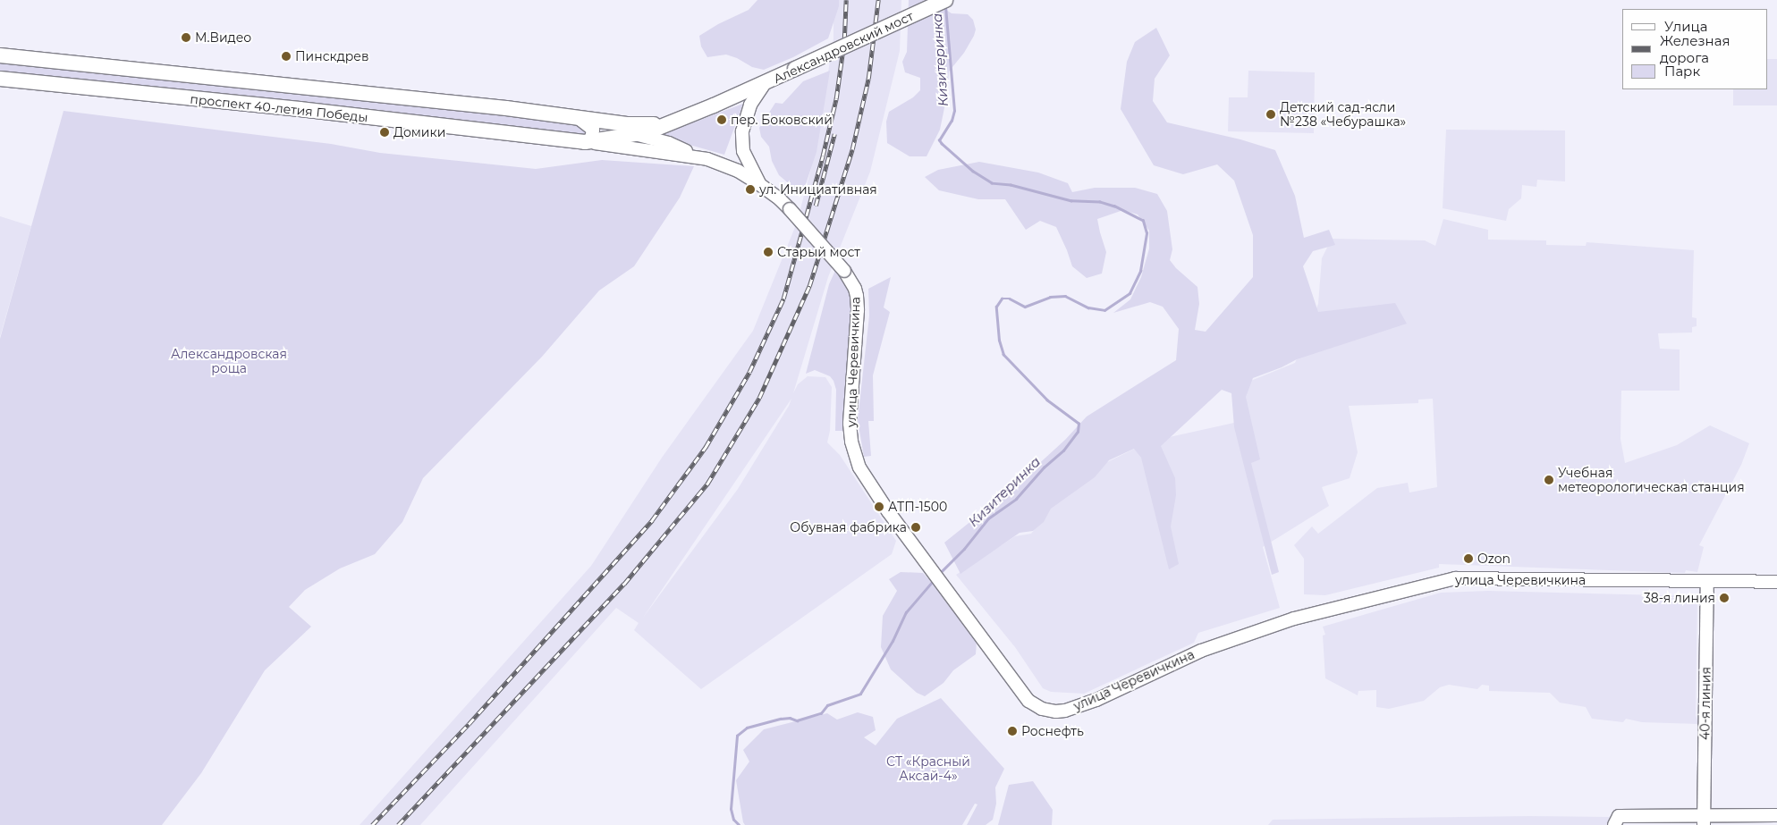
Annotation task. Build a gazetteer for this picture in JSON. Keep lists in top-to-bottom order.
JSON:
{
  "streets": {
    "main road": ["Александровский мост", "проспект 40-летия Победы"],
    "street": ["улица Черевичкина", "40-я линия"]
  },
  "crossings": [
    ["Александровский мост", "проспект 40-летия Победы"],
    ["проспект 40-летия Победы", "улица Черевичкина"],
    ["улица Черевичкина", "40-я линия"]
  ],
  "water": ["Кизитеринка"],
  "parks": ["Александровская роща", "СТ «Красный Аксай-4»"],
  "places": [
    "М.Видео",
    "Пинскдрев",
    "Детский сад-ясли №238 «Чебурашка»",
    "пер. Боковский",
    "Домики",
    "ул. Инициативная",
    "Старый мост",
    "Учебная метеорологическая станция",
    "АТП-1500",
    "Обувная фабрика",
    "Ozon",
    "38-я линия",
    "Роснефть"
  ],
  "legend": ["Улица", "Железная дорога", "Парк"]
}
